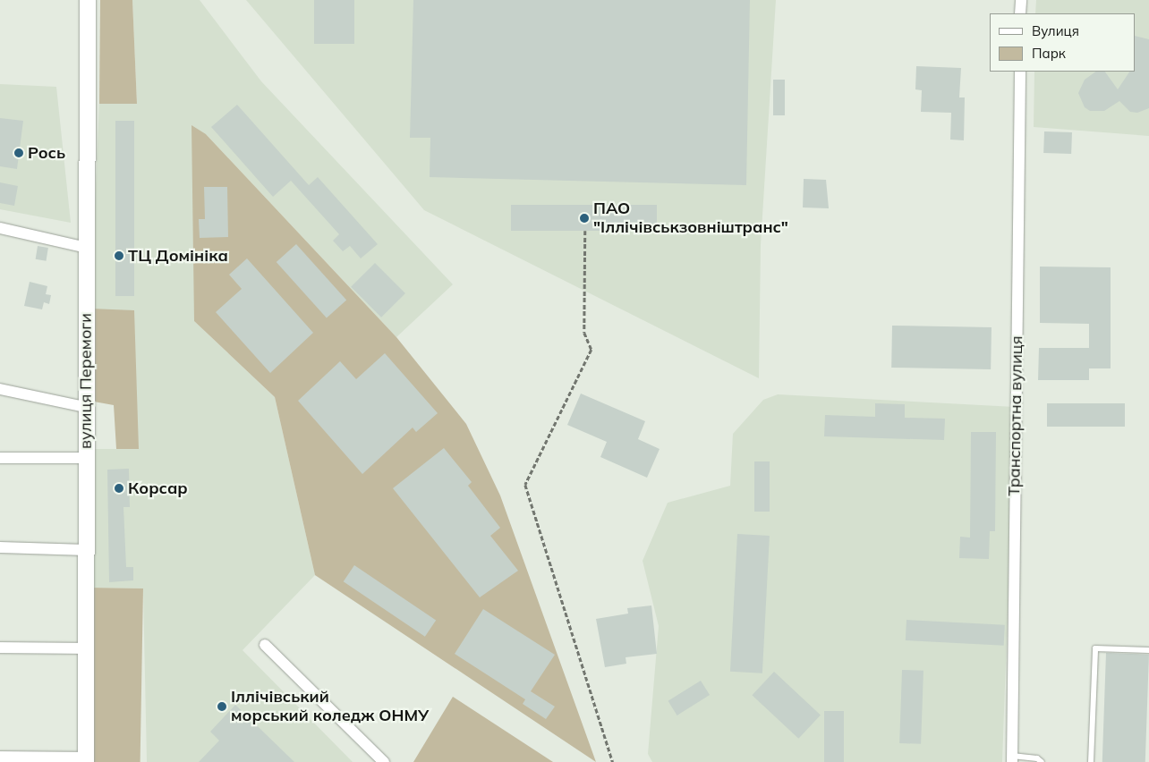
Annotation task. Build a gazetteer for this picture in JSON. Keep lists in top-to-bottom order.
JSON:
{
  "streets": {
    "main road": ["вулиця Перемоги"],
    "street": ["Транспортна вулиця"]
  },
  "places": [
    "Рось",
    "ПАО \"Іллічівськзовніштранс\"",
    "ТЦ Домініка",
    "Корсар",
    "Іллічівський морський коледж ОНМУ"
  ],
  "legend": ["Вулиця", "Парк"]
}
